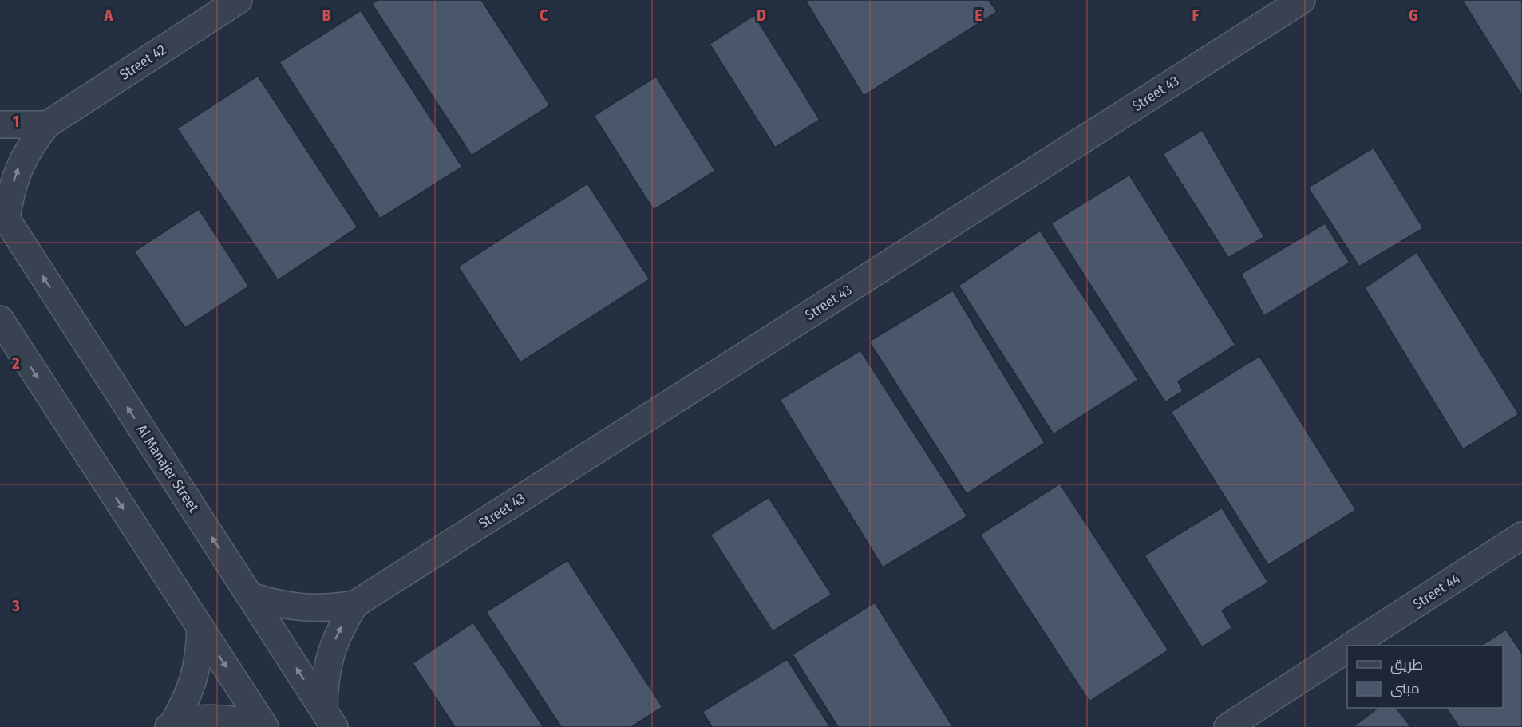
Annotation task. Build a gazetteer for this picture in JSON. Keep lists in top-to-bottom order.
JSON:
{
  "streets": {
    "street": [
      "Street 42",
      "Street 43",
      "Al Manajer Street",
      "Street 44"
    ]
  },
  "crossings": [
    ["Street 42", "Al Manajer Street"],
    ["Street 43", "Al Manajer Street"]
  ],
  "legend": ["طريق", "مبنى"],
  "grid": {
    "columns": [
      "A",
      "B",
      "C",
      "D",
      "E",
      "F",
      "G"
    ],
    "rows": ["1", "2", "3"]
  }
}
